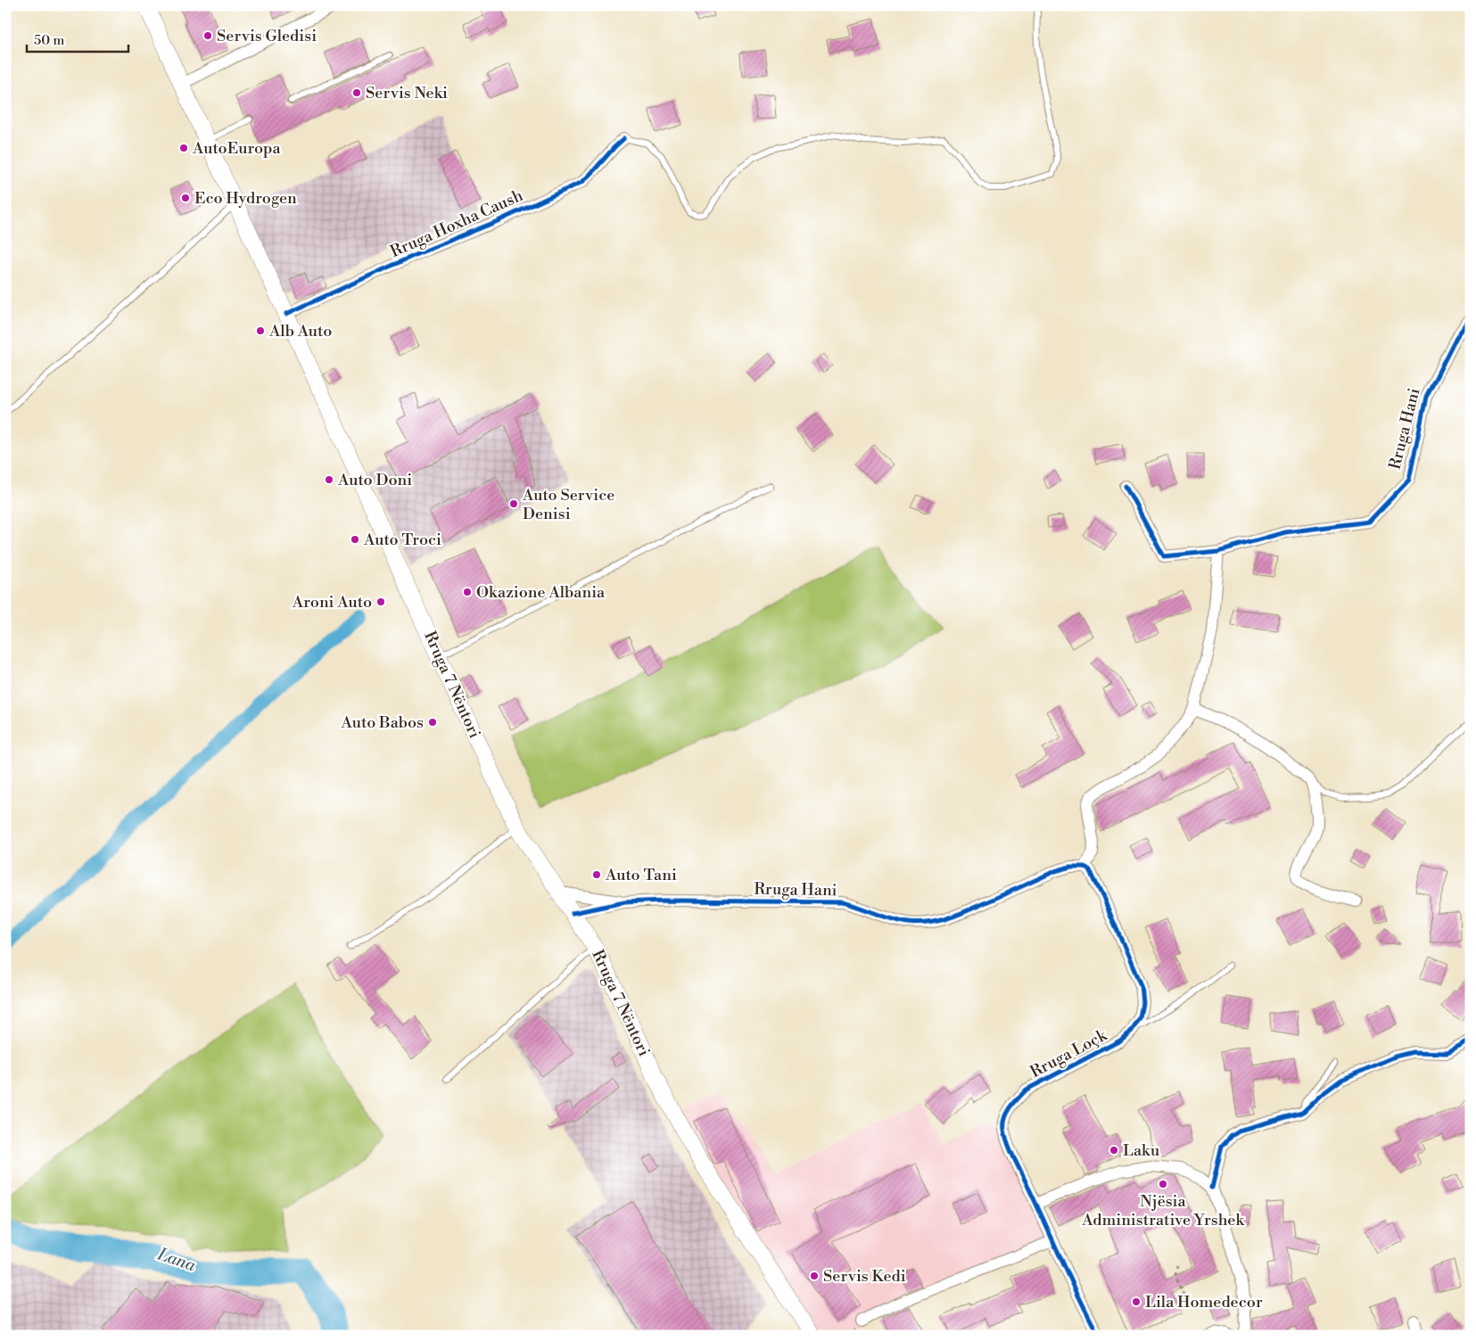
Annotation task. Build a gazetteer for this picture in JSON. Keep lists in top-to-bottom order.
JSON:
{
  "streets": {
    "main road": ["Rruga 7 Nëntori"],
    "street": ["Rruga Hoxha Caush", "Rruga Hani", "Rruga Loçk"]
  },
  "crossings": [
    ["Rruga Hoxha Caush", "Rruga 7 Nëntori"],
    ["Rruga Hani", "Rruga 7 Nëntori"],
    ["Rruga Hani", "Rruga Loçk"]
  ],
  "water": ["Lana"],
  "places": [
    "Servis Gledisi",
    "Servis Neki",
    "AutoEuropa",
    "Eco Hydrogen",
    "Alb Auto",
    "Auto Doni",
    "Auto Service Denisi",
    "Auto Troci",
    "Okazione Albania",
    "Aroni Auto",
    "Auto Babos",
    "Auto Tani",
    "Laku",
    "Njësia Administrative Yrshek",
    "Servis Kedi",
    "Lila Homedecor"
  ],
  "scale_bar": "50 m"
}
